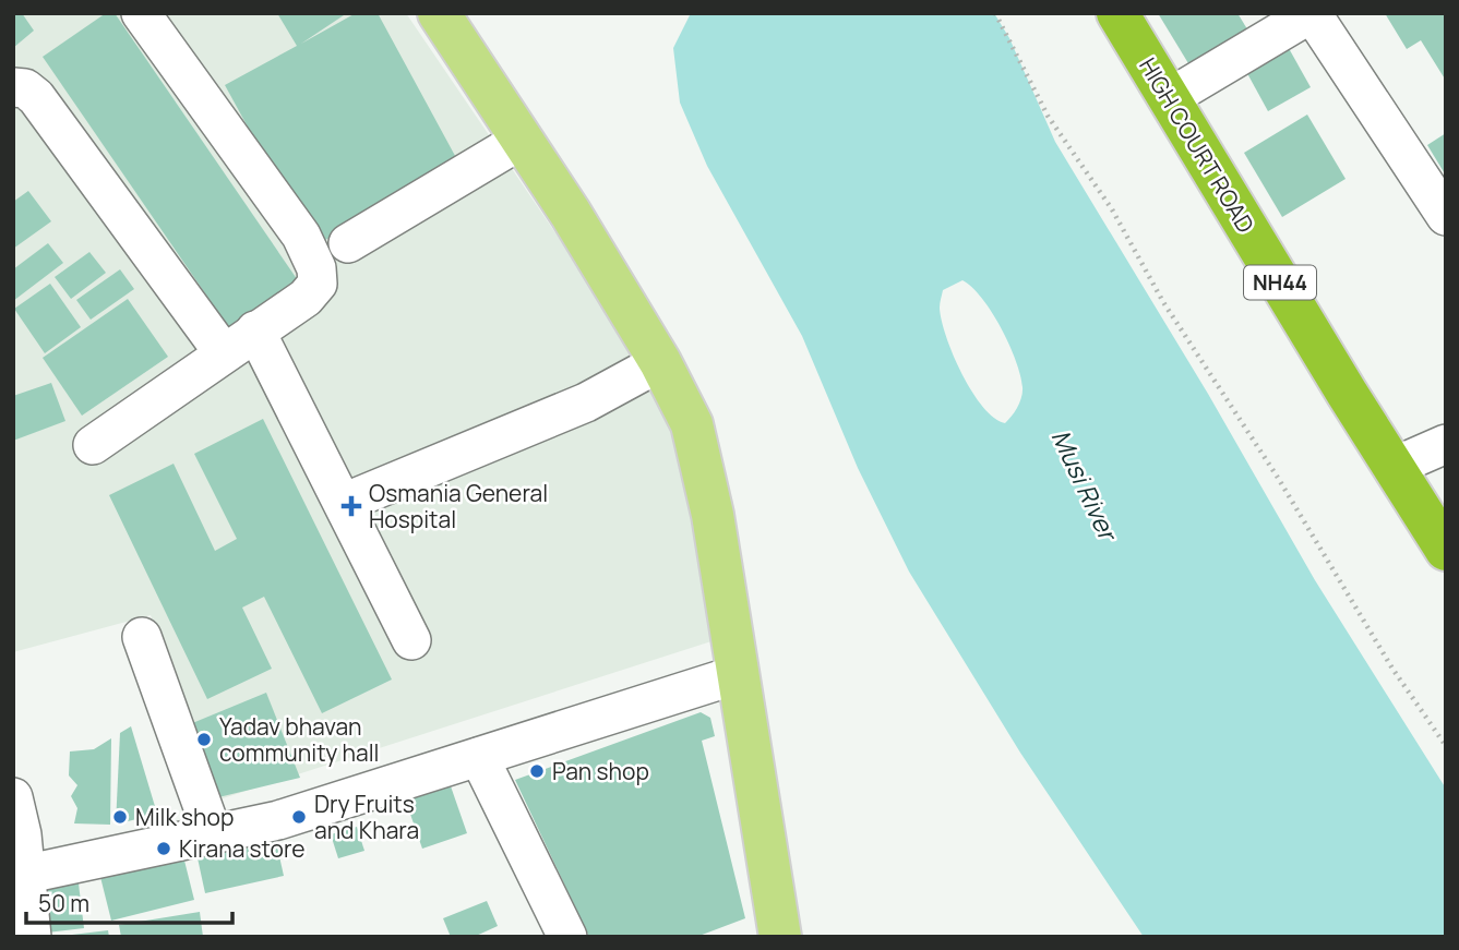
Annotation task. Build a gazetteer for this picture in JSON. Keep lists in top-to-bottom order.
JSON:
{
  "streets": {
    "highway": ["HIGH COURT ROAD", "NH44"]
  },
  "water": ["Musi River"],
  "places": {
    "health": ["Osmania General Hospital"],
    "other": [
      "Yadav bhavan community hall",
      "Pan shop",
      "Milk shop",
      "Dry Fruits and Khara",
      "Kirana store"
    ]
  },
  "scale_bar": "50 m"
}
